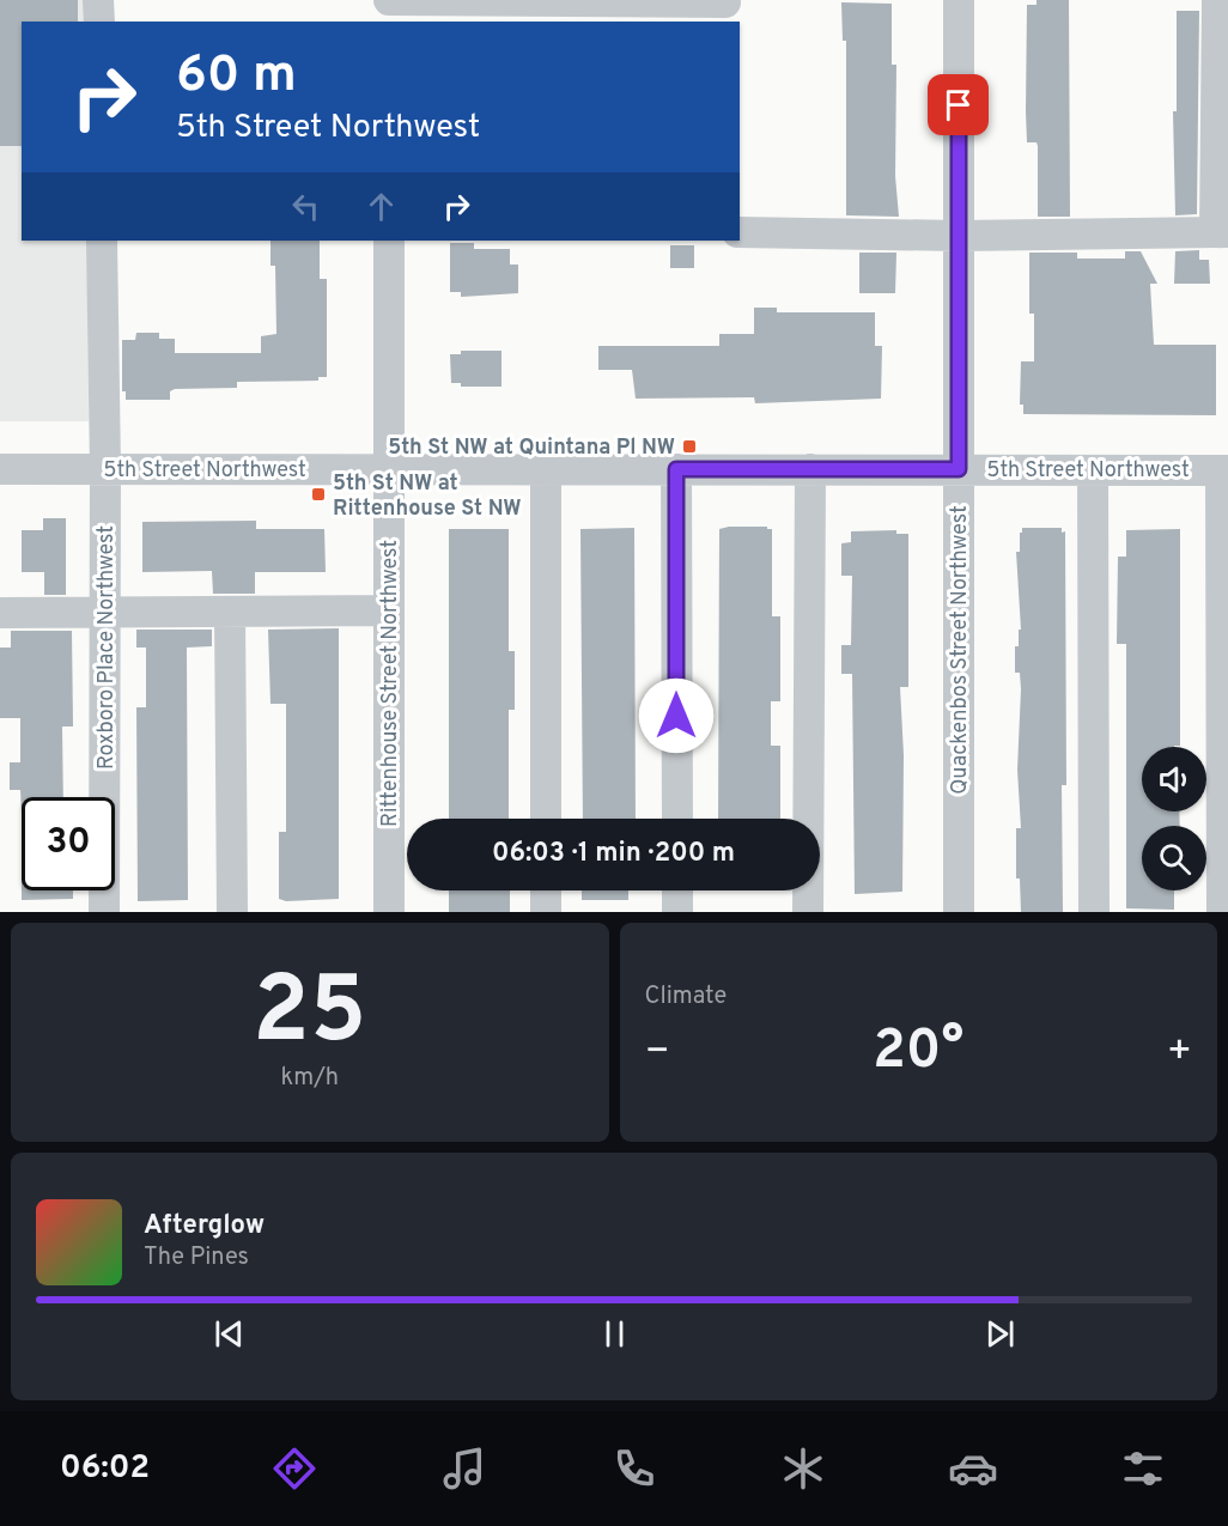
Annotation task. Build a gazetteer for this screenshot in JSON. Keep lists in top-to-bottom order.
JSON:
{
  "streets": {
    "street": [
      "5th Street Northwest",
      "Roxboro Place Northwest",
      "Quackenbos Street Northwest",
      "Rittenhouse Street Northwest"
    ]
  },
  "crossings": [
    ["5th Street Northwest", "Roxboro Place Northwest"],
    ["5th Street Northwest", "Quackenbos Street Northwest"],
    ["5th Street Northwest", "Rittenhouse Street Northwest"]
  ],
  "places": {
    "transit": ["5th St NW at Quintana Pl NW", "5th St NW at Rittenhouse St NW"]
  },
  "page": {
    "turn": ["60 m", "5th Street Northwest"],
    "limit": "30",
    "trip": "06:03 · 1 min · 200 m",
    "tile": [
      ["25", "km/h"],
      "Climate"
    ],
    "heat": ["−", "20°", "+"],
    "song": ["Afterglow", "The Pines"],
    "tabs": "06:02"
  }
}
